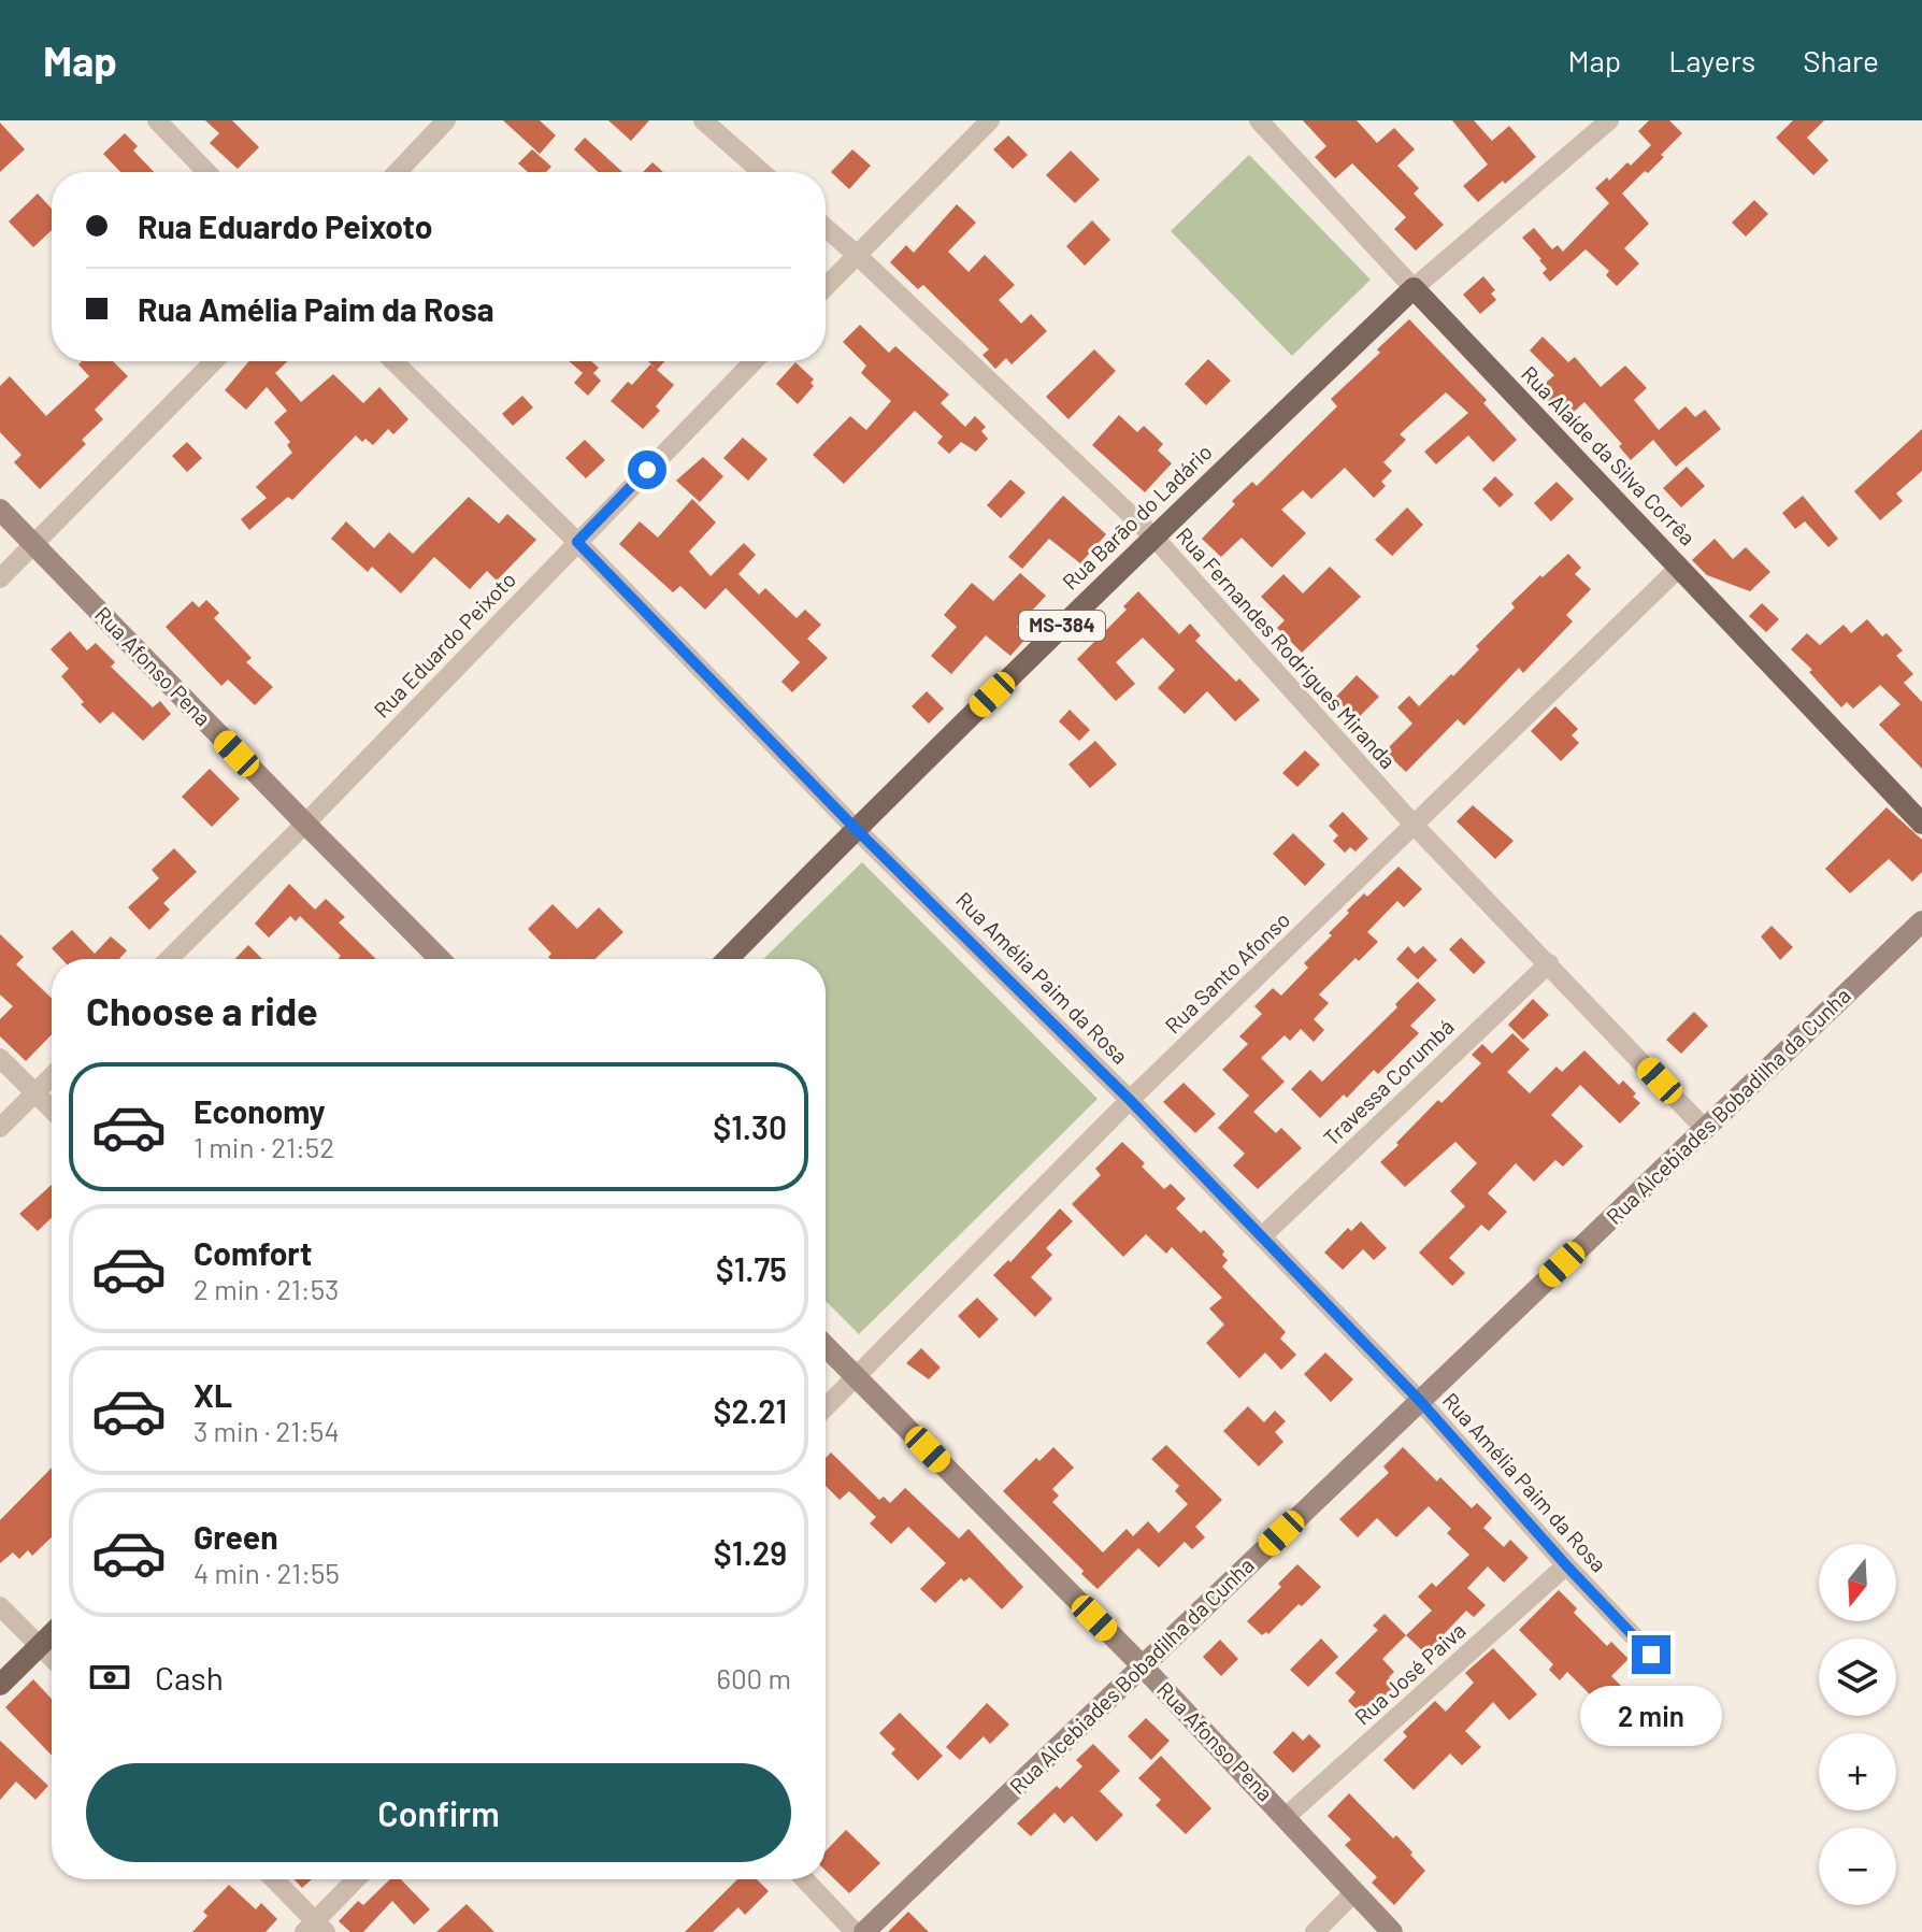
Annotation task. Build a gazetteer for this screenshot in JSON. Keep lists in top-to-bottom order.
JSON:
{
  "streets": {
    "main road": ["Rua Alaíde da Silva Corrêa", "Rua Barão do Ladário", "MS-384"],
    "street": [
      "Rua Eduardo Peixoto",
      "Rua Fernandes Rodrigues Miranda",
      "Rua Afonso Pena",
      "Rua Santo Afonso",
      "Rua Amélia Paim da Rosa",
      "Travessa Corumbá",
      "Rua Alcebiades Bobadilha da Cunha",
      "Rua José Paiva"
    ]
  },
  "crossings": [
    ["Rua Alaíde da Silva Corrêa", "Rua Barão do Ladário"],
    ["Rua Alaíde da Silva Corrêa", "Rua Santo Afonso"],
    ["Rua Barão do Ladário", "Rua Fernandes Rodrigues Miranda"],
    ["Rua Barão do Ladário", "Rua Amélia Paim da Rosa"],
    ["Rua Eduardo Peixoto", "Rua Afonso Pena"],
    ["Rua Eduardo Peixoto", "Rua Amélia Paim da Rosa"],
    ["Rua Fernandes Rodrigues Miranda", "Rua Santo Afonso"],
    ["Rua Fernandes Rodrigues Miranda", "Travessa Corumbá"],
    ["Rua Fernandes Rodrigues Miranda", "Rua Alcebiades Bobadilha da Cunha"],
    ["Rua Afonso Pena", "Rua Santo Afonso"],
    ["Rua Afonso Pena", "Rua Alcebiades Bobadilha da Cunha"],
    ["Rua Afonso Pena", "Rua José Paiva"],
    ["Rua Santo Afonso", "Rua Amélia Paim da Rosa"],
    ["Rua Amélia Paim da Rosa", "Travessa Corumbá"],
    ["Rua Amélia Paim da Rosa", "Rua Alcebiades Bobadilha da Cunha"],
    ["Rua Amélia Paim da Rosa", "Rua José Paiva"]
  ],
  "north": "bottom",
  "page": {
    "header": "Map",
    "nav": ["Map", "Layers", "Share"],
    "banner": ["Rua Eduardo Peixoto", "Rua Amélia Paim da Rosa"],
    "heading": "Choose a ride",
    "list": [
      {
        "name": "Economy",
        "note": "1 min · 21:52",
        "value": "$1.30"
      },
      {
        "name": "Comfort",
        "note": "2 min · 21:53",
        "value": "$1.75"
      },
      {
        "name": "XL",
        "note": "3 min · 21:54",
        "value": "$2.21"
      },
      {
        "name": "Green",
        "note": "4 min · 21:55",
        "value": "$1.29"
      }
    ],
    "map_buttons": ["+", "−"],
    "pay": ["Cash", "600 m"],
    "bubble": "2 min",
    "buttons": "Confirm"
  }
}
